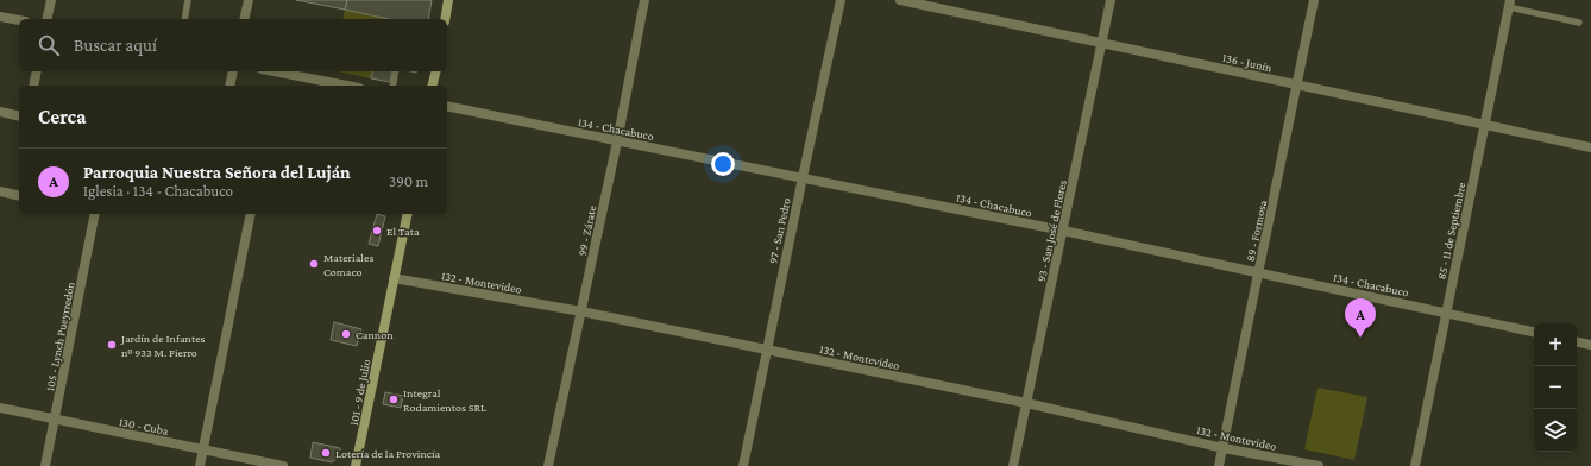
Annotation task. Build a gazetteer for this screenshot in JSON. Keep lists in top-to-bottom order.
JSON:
{
  "streets": {
    "street": [
      "136 - Junín",
      "134 - Chacabuco",
      "99 - Zárate",
      "97 - San Pedro",
      "93 - San José de Flores",
      "89 - Formosa",
      "85 - 11 de Septiembre",
      "132 - Montevideo",
      "105 - Lynch Pueyrredón",
      "101 - 9 de Julio",
      "130 - Cuba"
    ]
  },
  "crossings": [
    ["136 - Junín", "93 - San José de Flores"],
    ["136 - Junín", "89 - Formosa"],
    ["136 - Junín", "85 - 11 de Septiembre"],
    ["134 - Chacabuco", "99 - Zárate"],
    ["134 - Chacabuco", "97 - San Pedro"],
    ["134 - Chacabuco", "93 - San José de Flores"],
    ["134 - Chacabuco", "89 - Formosa"],
    ["134 - Chacabuco", "85 - 11 de Septiembre"],
    ["99 - Zárate", "132 - Montevideo"],
    ["97 - San Pedro", "132 - Montevideo"],
    ["93 - San José de Flores", "132 - Montevideo"],
    ["89 - Formosa", "132 - Montevideo"],
    ["132 - Montevideo", "101 - 9 de Julio"],
    ["105 - Lynch Pueyrredón", "130 - Cuba"]
  ],
  "places": [
    "El Tata",
    "Materiales Comaco",
    "Cannon",
    "Jardín de Infantes nº 933 M. Fierro",
    "Integral Rodamientos SRL",
    "Lotería de la Provincía"
  ],
  "page": {
    "search": "Buscar aquí",
    "heading": "Cerca",
    "list": [
      {
        "mark": "A",
        "name": "Parroquia Nuestra Señora del Luján",
        "note": "Iglesia · 134 - Chacabuco",
        "value": "390 m"
      }
    ],
    "pins": "A",
    "map_buttons": ["+", "−"]
  }
}
